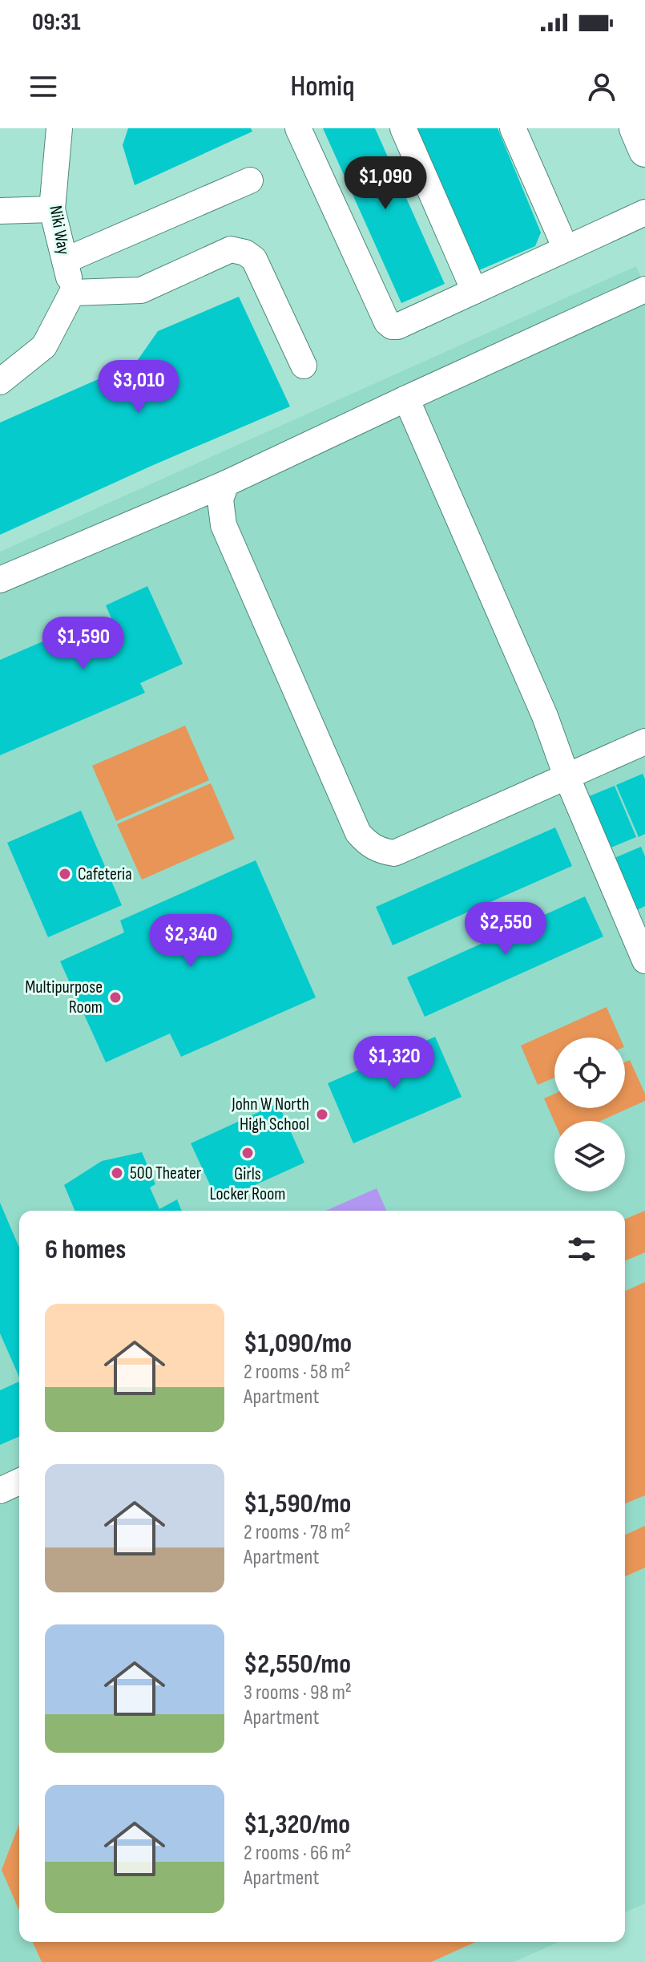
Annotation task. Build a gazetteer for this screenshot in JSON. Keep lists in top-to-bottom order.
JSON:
{
  "streets": {
    "street": ["Niki Way"]
  },
  "places": [
    "Cafeteria",
    "Multipurpose Room",
    "John W North High School",
    "Girls Locker Room",
    "500 Theater"
  ],
  "page": {
    "status": "09:31",
    "header": "Homiq",
    "price": [
      "$1,090",
      "$3,010",
      "$1,590",
      "$2,550",
      "$2,340",
      "$1,320"
    ],
    "heading": "6 homes",
    "list": [
      {
        "name": "$1,090/mo",
        "note": "2 rooms · 58 m² · Apartment"
      },
      {
        "name": "$1,590/mo",
        "note": "2 rooms · 78 m² · Apartment"
      },
      {
        "name": "$2,550/mo",
        "note": "3 rooms · 98 m² · Apartment"
      },
      {
        "name": "$1,320/mo",
        "note": "2 rooms · 66 m² · Apartment"
      }
    ]
  }
}
